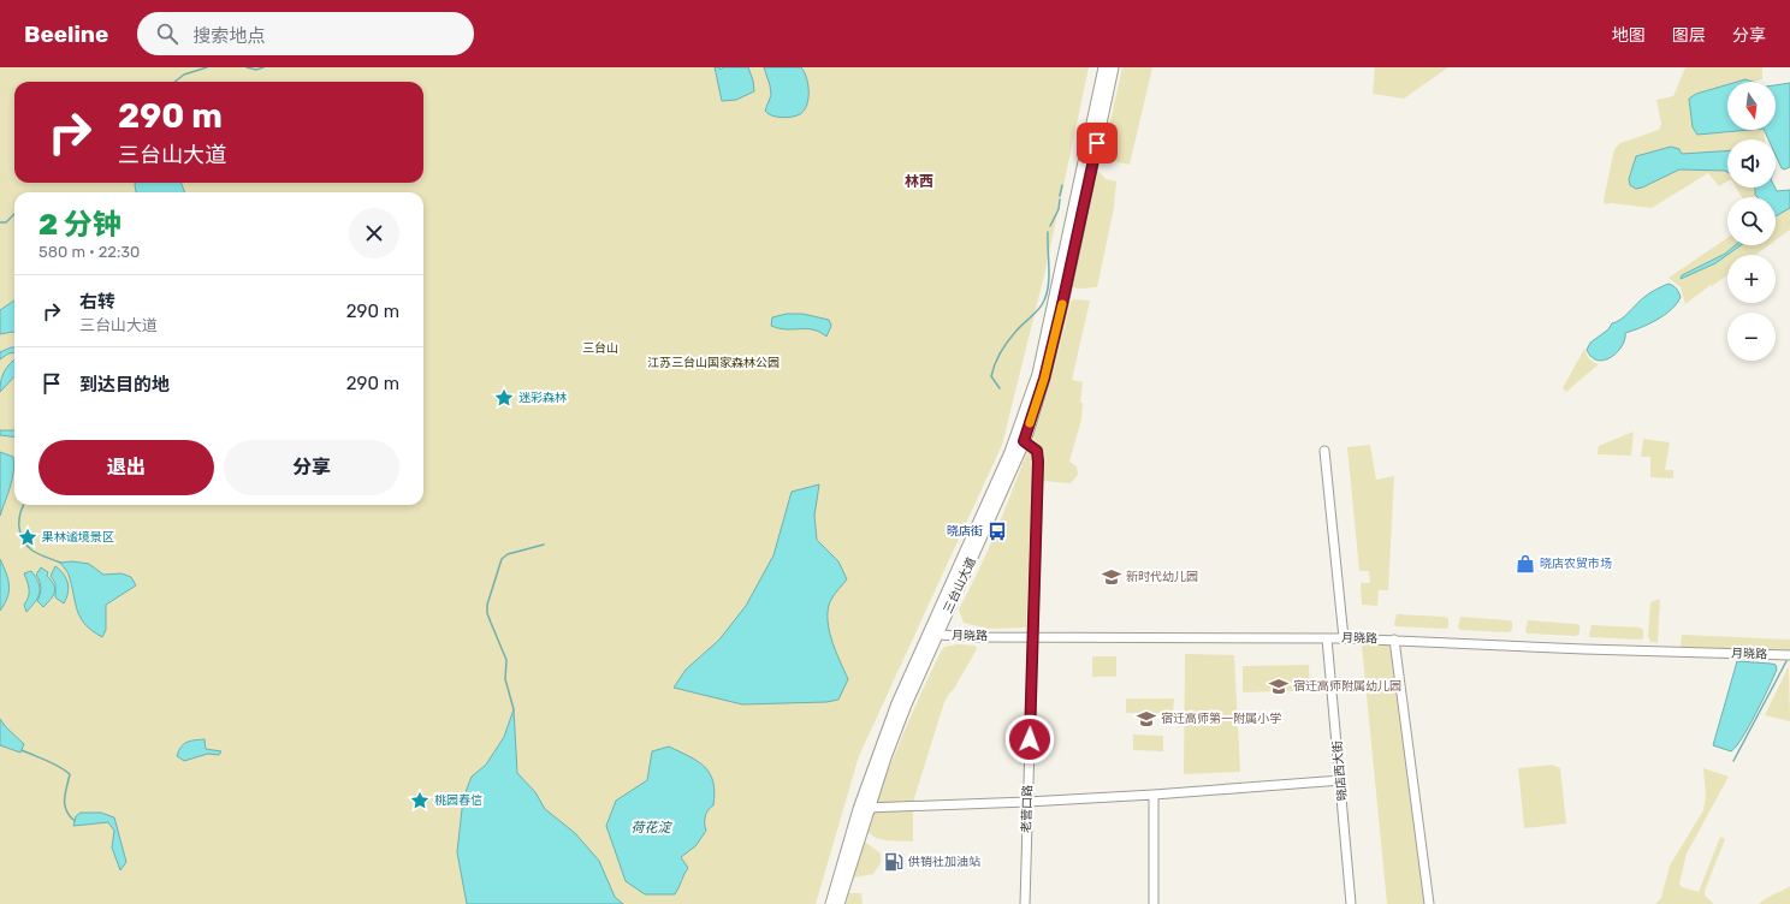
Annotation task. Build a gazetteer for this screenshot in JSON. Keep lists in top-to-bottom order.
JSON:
{
  "streets": {
    "main road": ["三台山大道"],
    "street": ["月晓路", "晓店西大街", "老营口路"]
  },
  "crossings": [
    ["三台山大道", "月晓路"],
    ["三台山大道", "老营口路"],
    ["月晓路", "晓店西大街"],
    ["月晓路", "老营口路"]
  ],
  "districts": ["林西"],
  "water": ["荷花淀"],
  "parks": ["三台山", "江苏三台山国家森林公园"],
  "places": {
    "place": ["迷彩森林", "果林谧境景区", "桃园春信"],
    "bus stop": ["晓店街"],
    "shop": ["晓店农贸市场"],
    "school or university": ["新时代幼儿园", "宿迁高师附属幼儿园", "宿迁高师第一附属小学"],
    "fuel station": ["供销社加油站"]
  },
  "north": "bottom",
  "page": {
    "header": "Beeline",
    "search": "搜索地点",
    "nav": ["地图", "图层", "分享"],
    "map_buttons": ["+", "−"],
    "turn": ["290 m", "三台山大道"],
    "heading": ["2 分钟", "580 m · 22:30"],
    "list": [
      {
        "name": "右转",
        "note": "三台山大道",
        "value": "290 m"
      },
      {
        "name": "到达目的地",
        "value": "290 m"
      }
    ],
    "buttons": ["退出", "分享"]
  }
}
